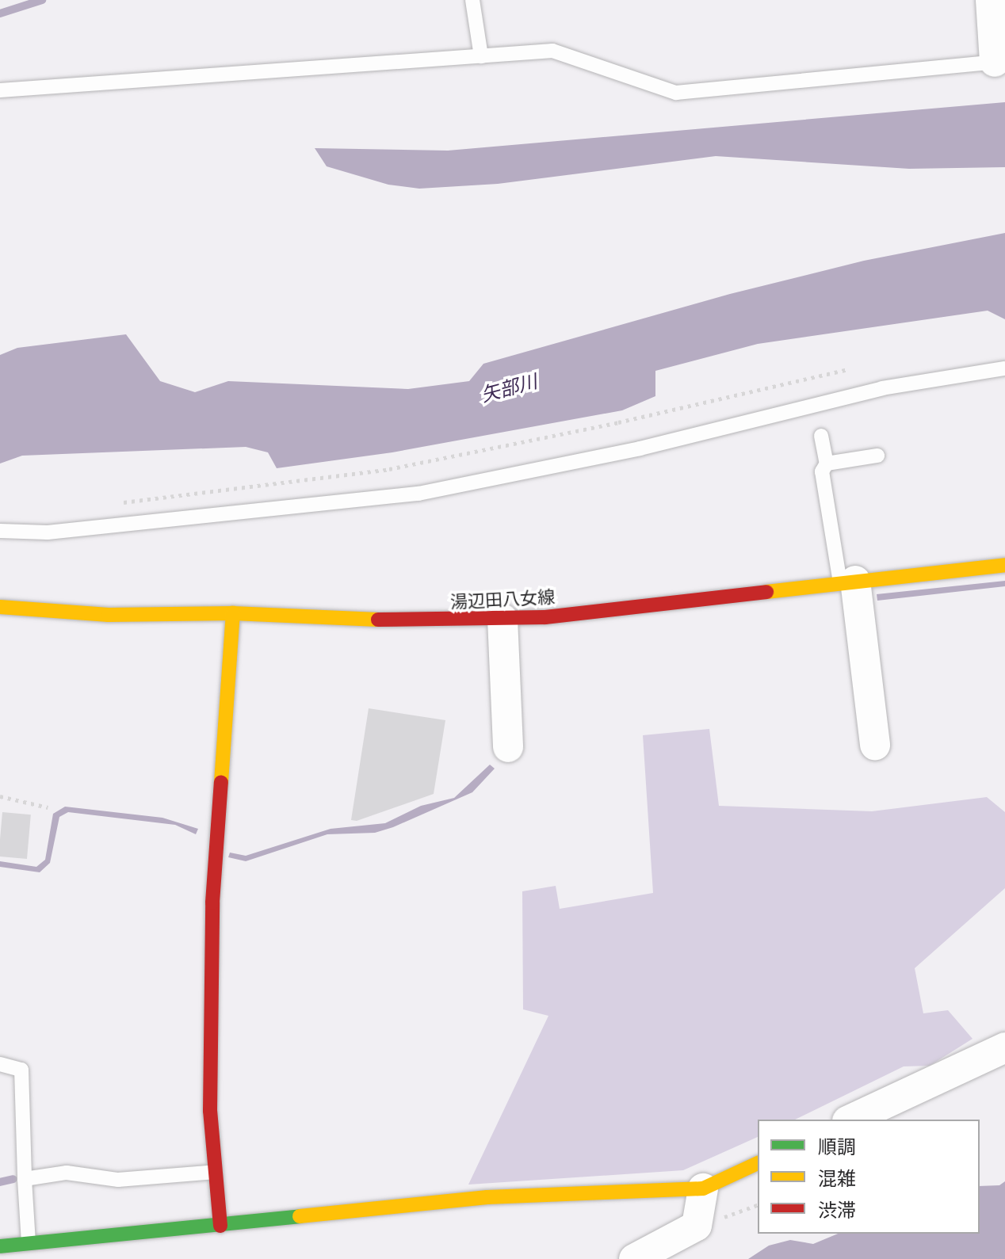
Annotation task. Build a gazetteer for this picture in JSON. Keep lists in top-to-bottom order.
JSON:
{
  "streets": {
    "street": ["湯辺田八女線"]
  },
  "water": ["矢部川"],
  "legend": ["順調", "混雑", "渋滞"]
}
